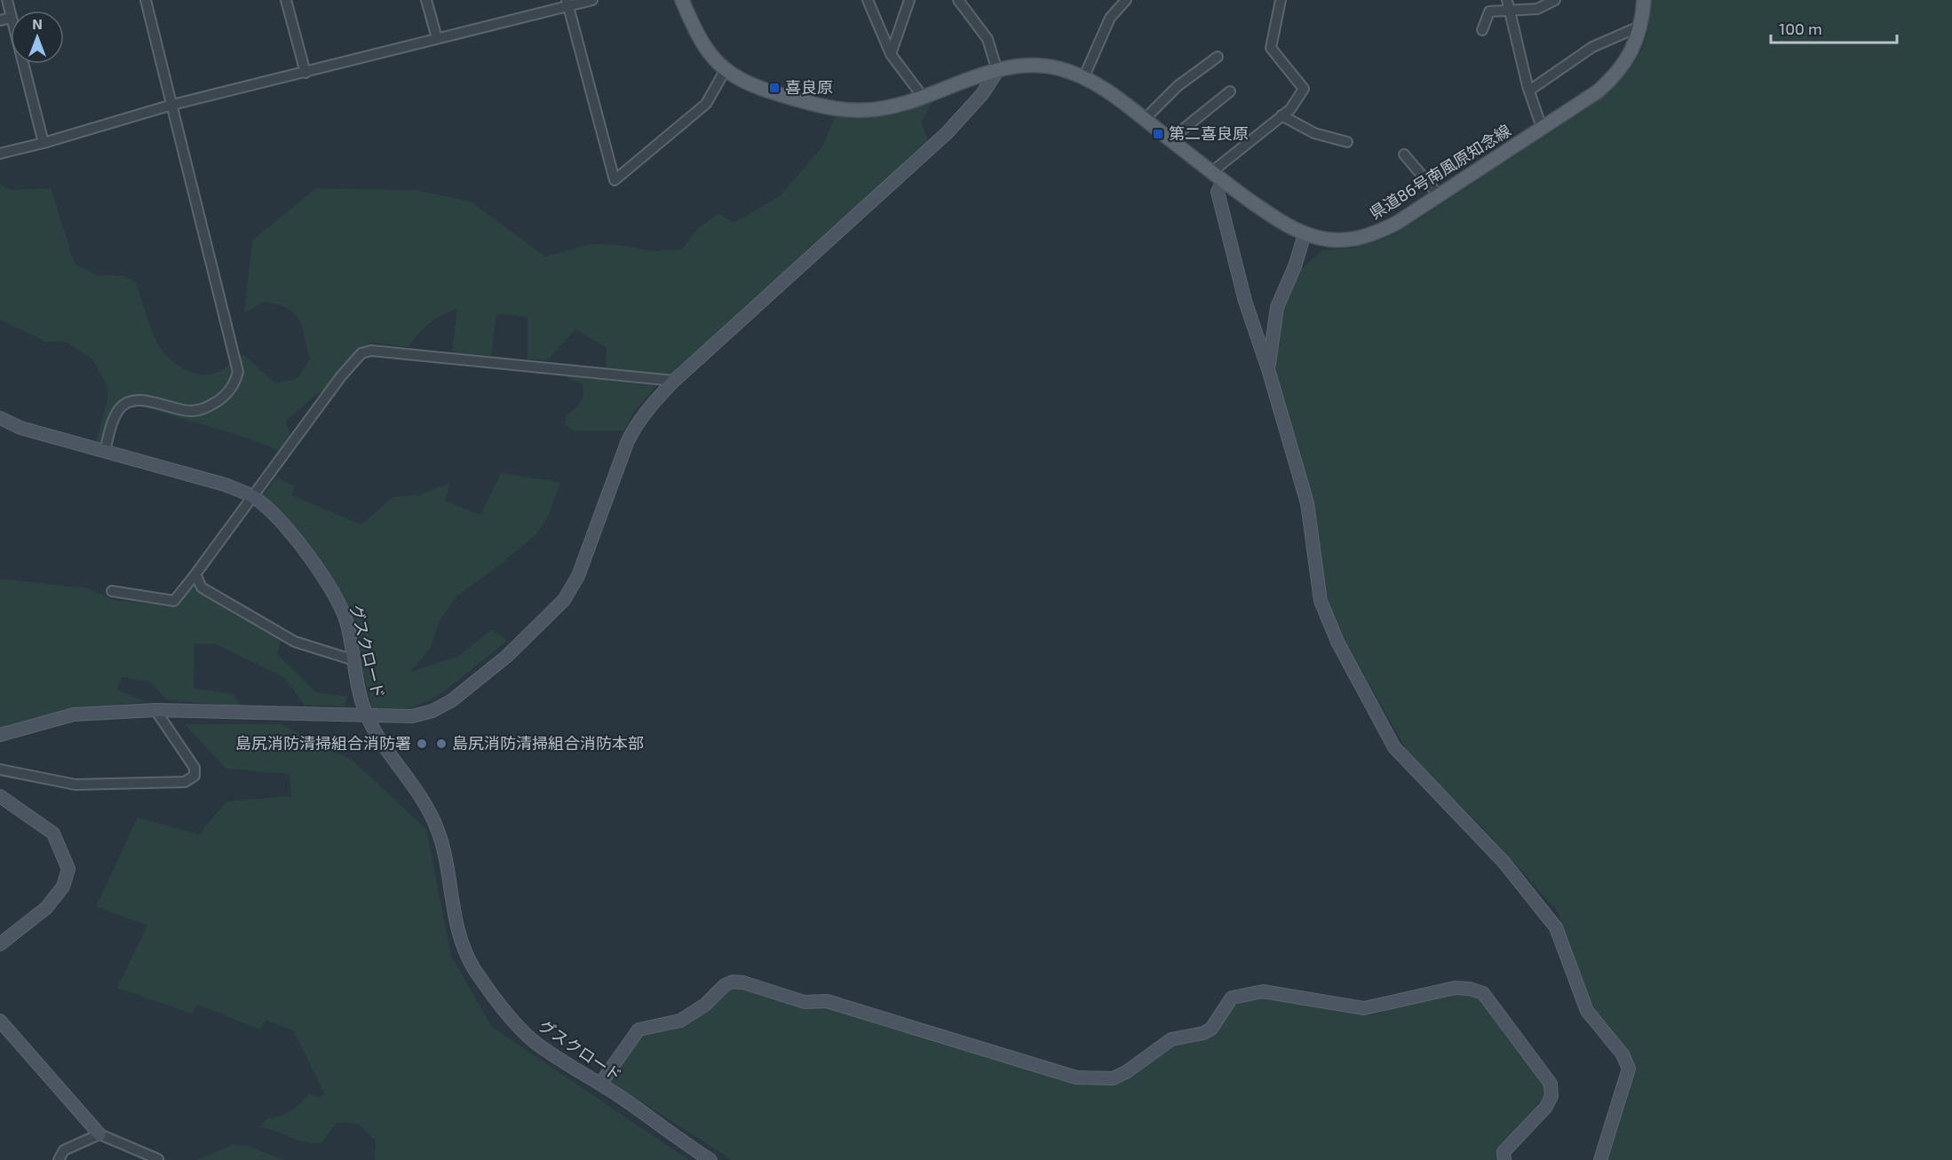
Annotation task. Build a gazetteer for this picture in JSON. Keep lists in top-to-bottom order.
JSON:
{
  "streets": {
    "main road": ["県道86号南風原知念線"],
    "street": ["グスクロード"]
  },
  "places": {
    "transit": ["喜良原", "第二喜良原"],
    "other": ["島尻消防清掃組合消防署", "島尻消防清掃組合消防本部"]
  },
  "scale_bar": "100 m",
  "north": "top"
}
